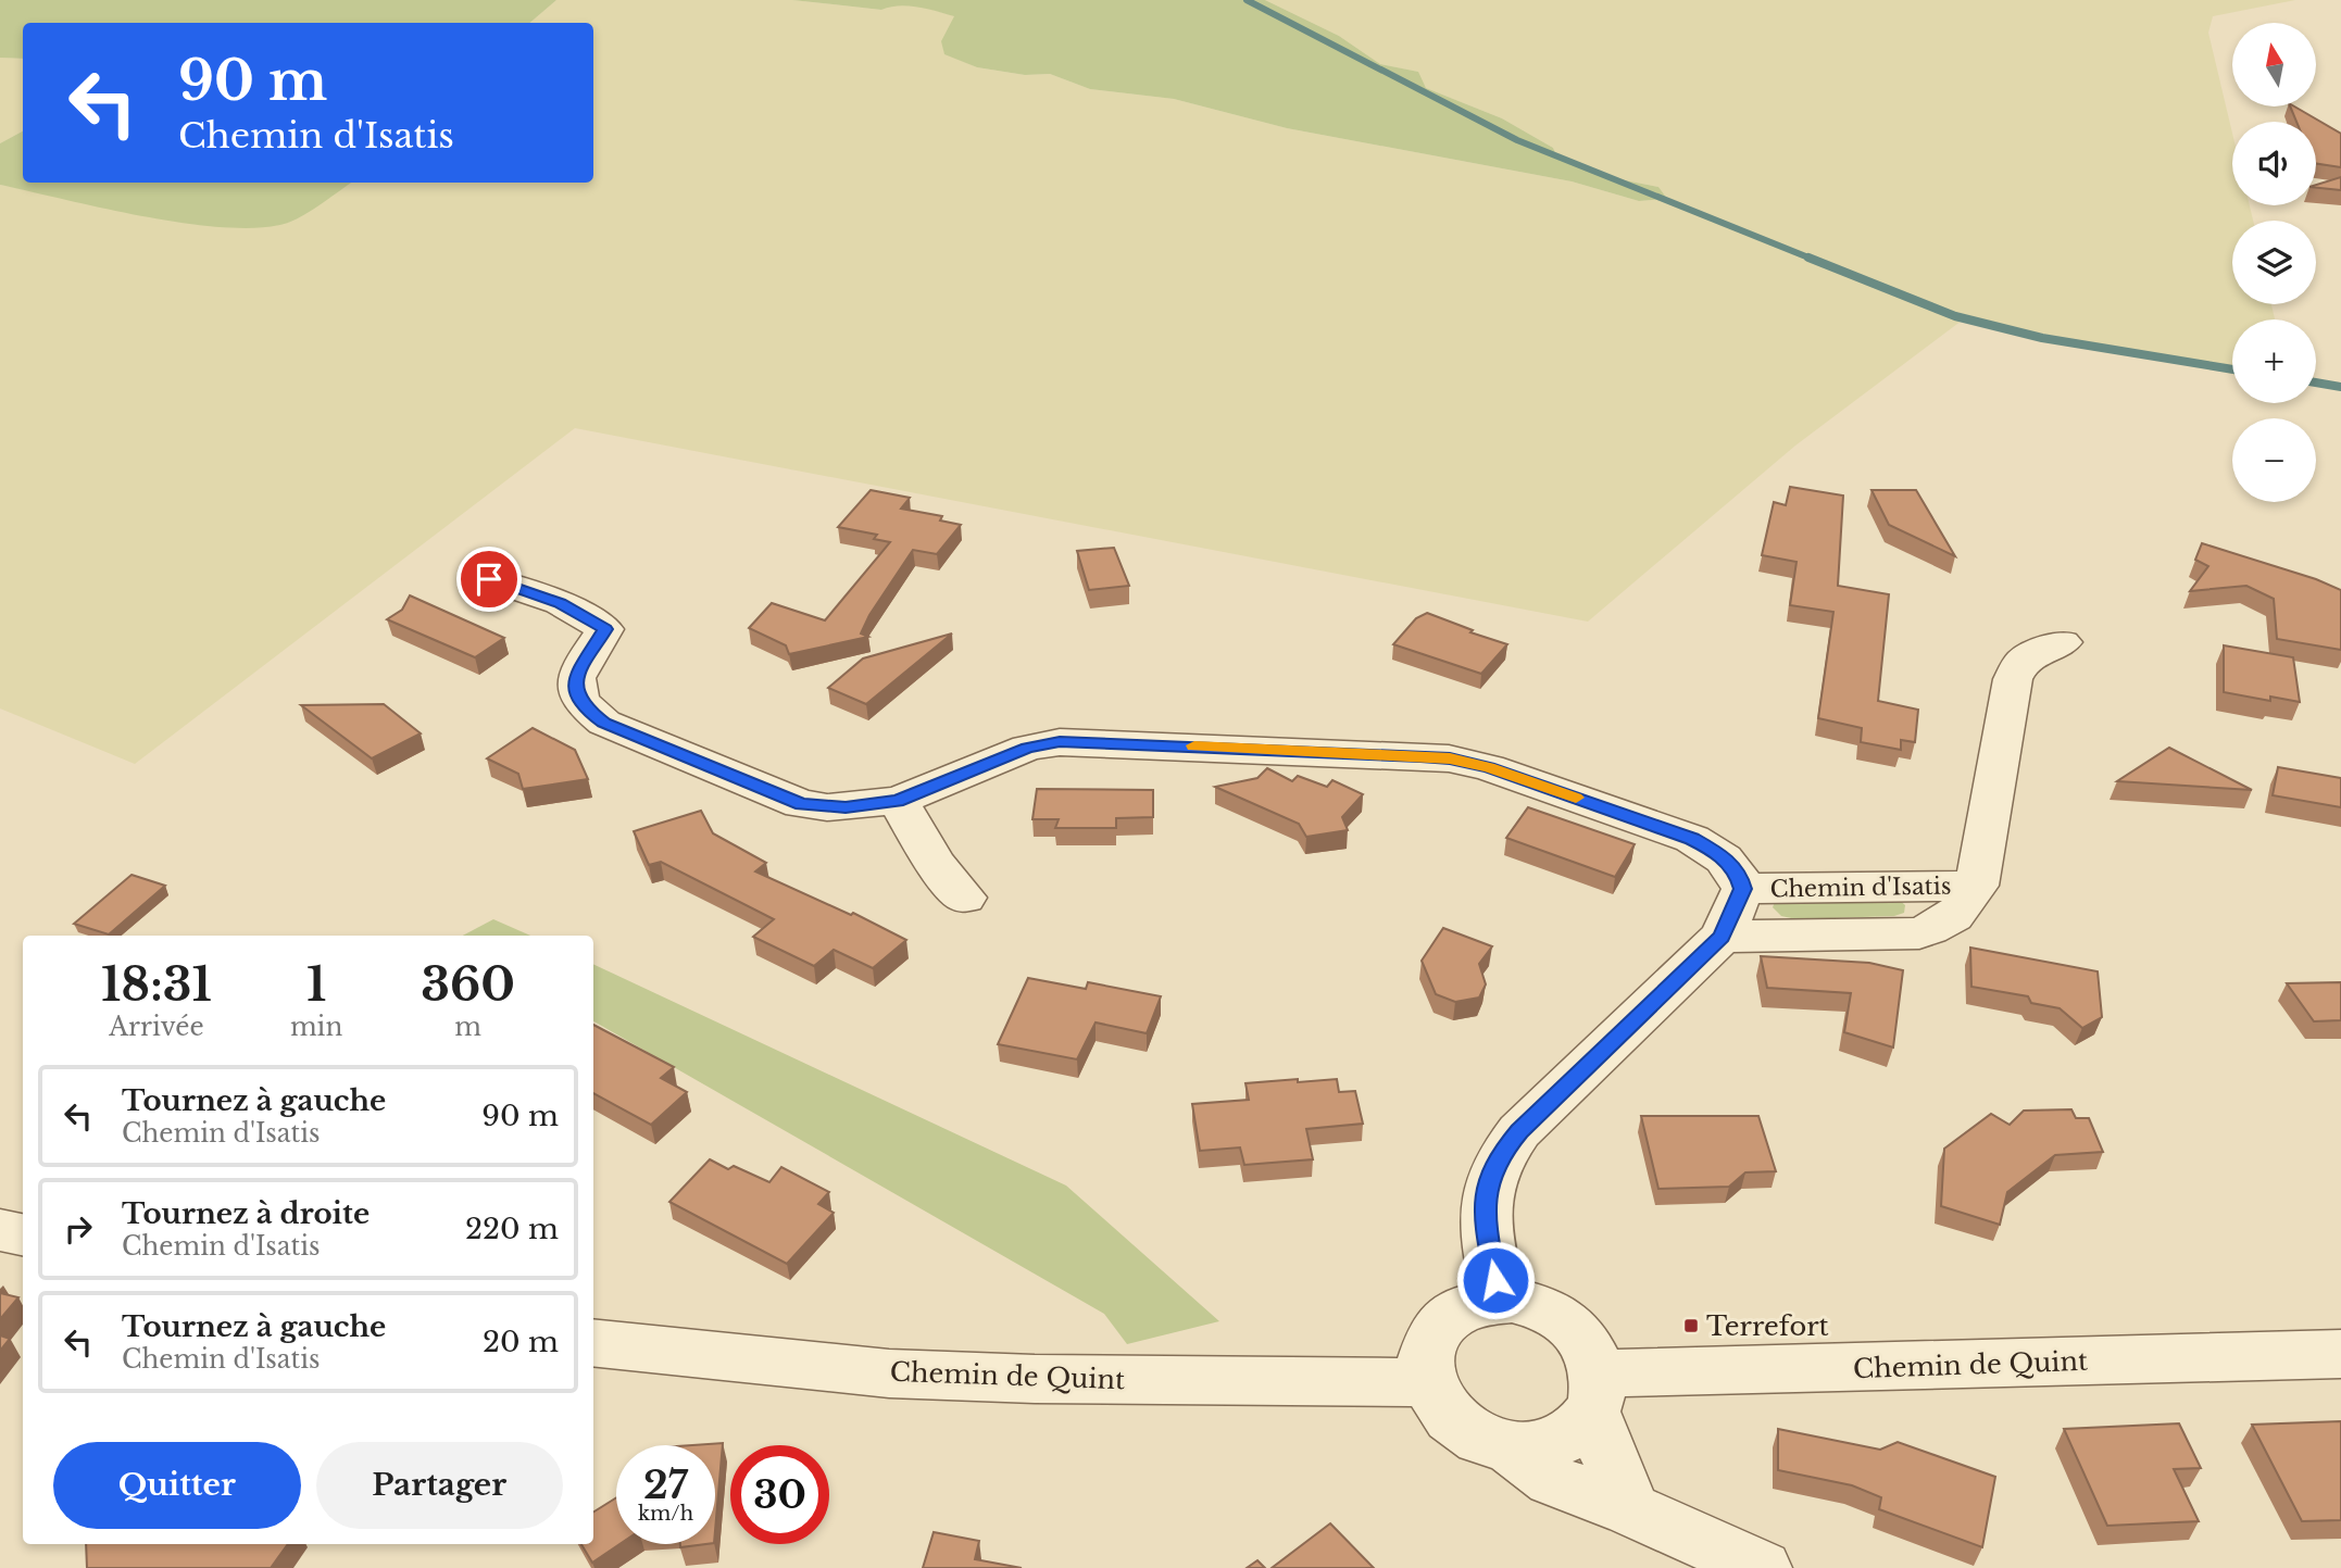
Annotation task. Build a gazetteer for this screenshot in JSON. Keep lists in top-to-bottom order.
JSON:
{
  "streets": {
    "street": ["Chemin d'Isatis", "Chemin de Quint"]
  },
  "crossings": [
    ["Chemin d'Isatis", "Chemin de Quint"]
  ],
  "places": {
    "transit": ["Terrefort"]
  },
  "north": "top",
  "page": {
    "map_buttons": ["+", "−"],
    "turn": ["90 m", "Chemin d'Isatis"],
    "eta": [
      "18:31",
      "Arrivée",
      "1",
      "min",
      "360",
      "m"
    ],
    "list": [
      {
        "name": "Tournez à gauche",
        "note": "Chemin d'Isatis",
        "value": "90 m"
      },
      {
        "name": "Tournez à droite",
        "note": "Chemin d'Isatis",
        "value": "220 m"
      },
      {
        "name": "Tournez à gauche",
        "note": "Chemin d'Isatis",
        "value": "20 m"
      }
    ],
    "buttons": ["Quitter", "Partager"],
    "speed": "27 km/h",
    "limit": "30"
  }
}
